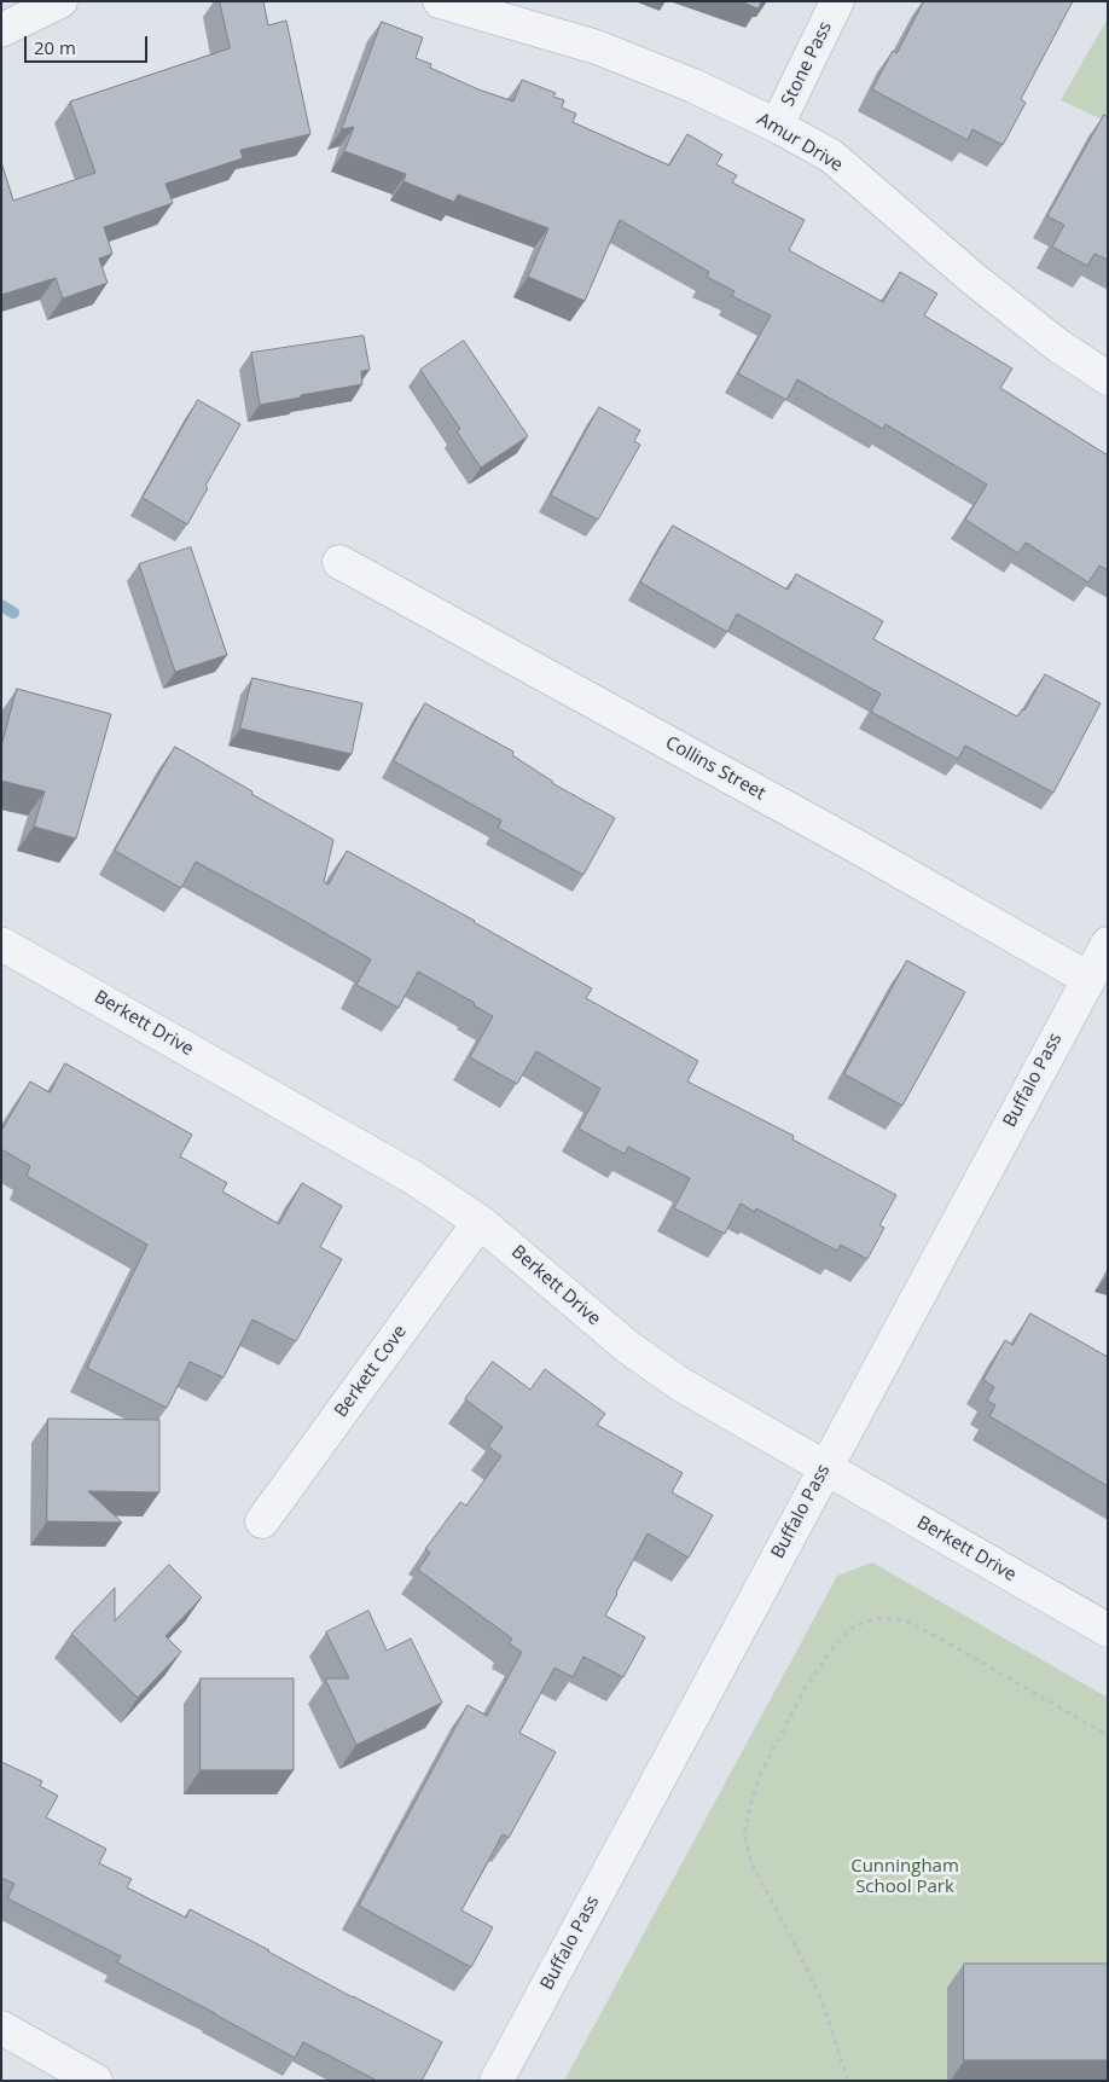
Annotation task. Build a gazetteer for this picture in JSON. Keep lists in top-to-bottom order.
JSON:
{
  "streets": {
    "street": [
      "Stone Pass",
      "Amur Drive",
      "Collins Street",
      "Berkett Drive",
      "Buffalo Pass",
      "Berkett Cove"
    ]
  },
  "crossings": [
    ["Stone Pass", "Amur Drive"],
    ["Collins Street", "Buffalo Pass"],
    ["Berkett Drive", "Buffalo Pass"],
    ["Berkett Drive", "Berkett Cove"]
  ],
  "parks": ["Cunningham School Park"],
  "scale_bar": "20 m"
}
